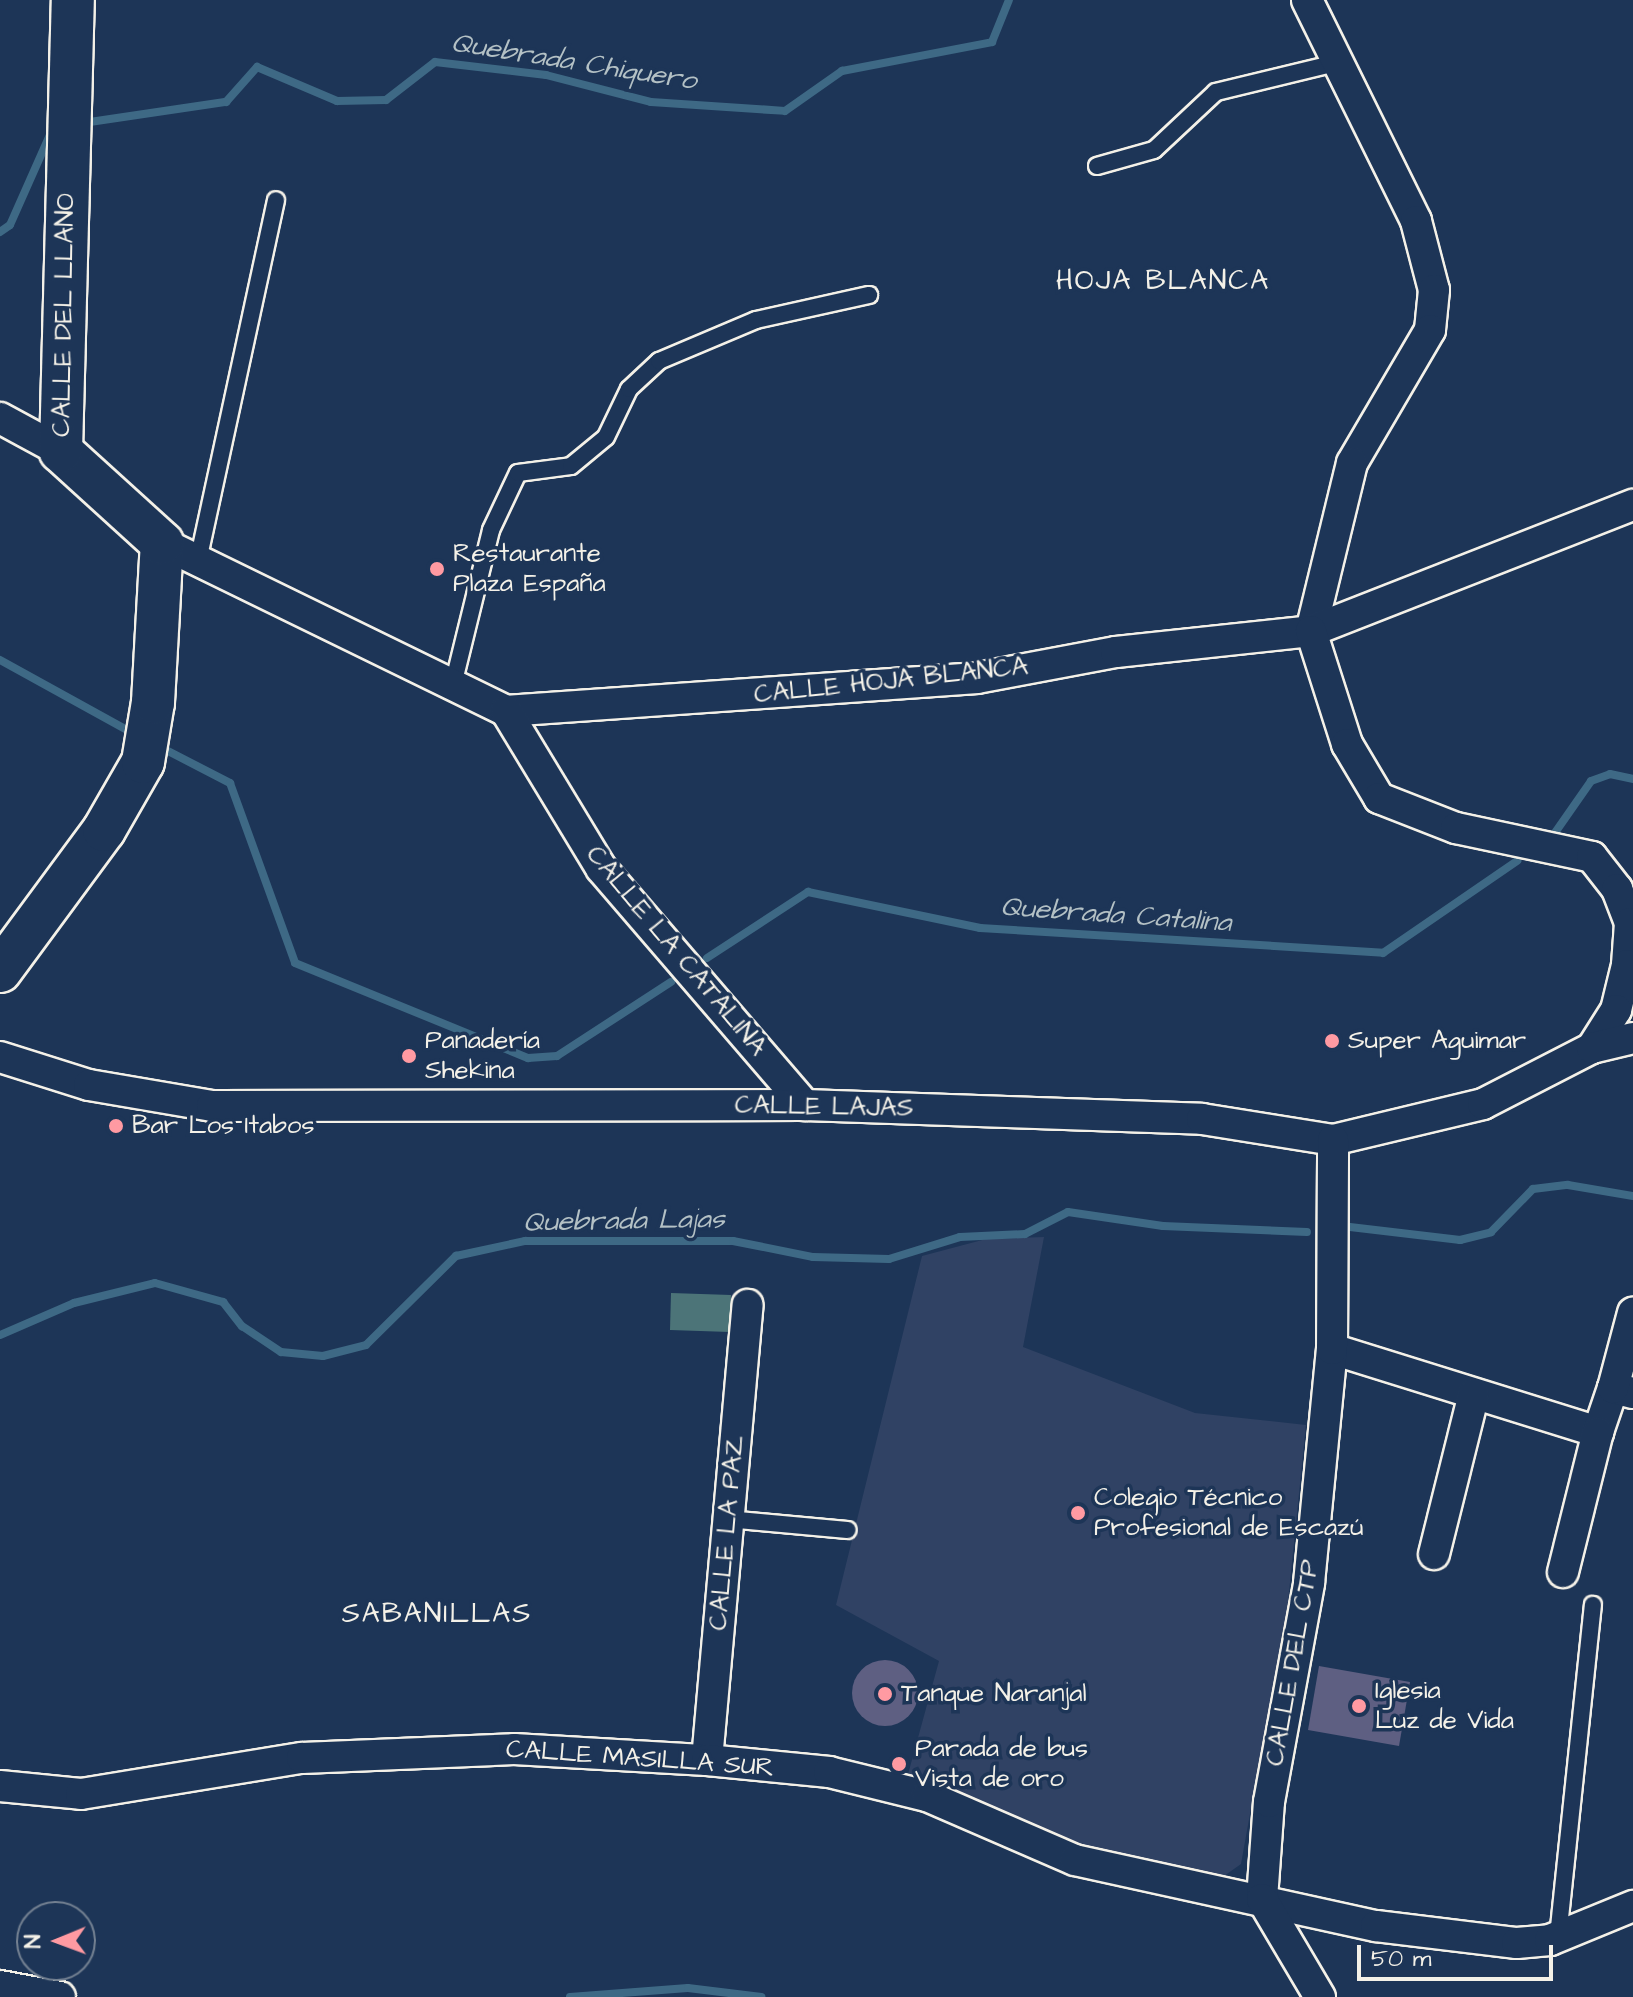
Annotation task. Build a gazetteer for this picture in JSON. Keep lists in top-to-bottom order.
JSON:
{
  "streets": {
    "main road": ["CALLE DEL LLANO"],
    "street": [
      "CALLE HOJA BLANCA",
      "CALLE LA CATALINA",
      "CALLE LAJAS",
      "CALLE LA PAZ",
      "CALLE DEL CTP",
      "CALLE MASILLA SUR"
    ]
  },
  "crossings": [
    ["CALLE DEL LLANO", "CALLE HOJA BLANCA"],
    ["CALLE HOJA BLANCA", "CALLE LA CATALINA"],
    ["CALLE LA CATALINA", "CALLE LAJAS"],
    ["CALLE LAJAS", "CALLE DEL CTP"],
    ["CALLE LA PAZ", "CALLE MASILLA SUR"],
    ["CALLE DEL CTP", "CALLE MASILLA SUR"]
  ],
  "districts": ["HOJA BLANCA", "SABANILLAS"],
  "water": ["Quebrada Chiquero", "Quebrada Catalina", "Quebrada Lajas"],
  "places": [
    "Restaurante Plaza España",
    "Super Aguimar",
    "Panadería Shekina",
    "Bar Los Itabos",
    "Colegio Técnico Profesional de Escazú",
    "Tanque Naranjal",
    "Iglesia Luz de Vida",
    "Parada de bus Vista de oro"
  ],
  "scale_bar": "50 m",
  "north": "left"
}
